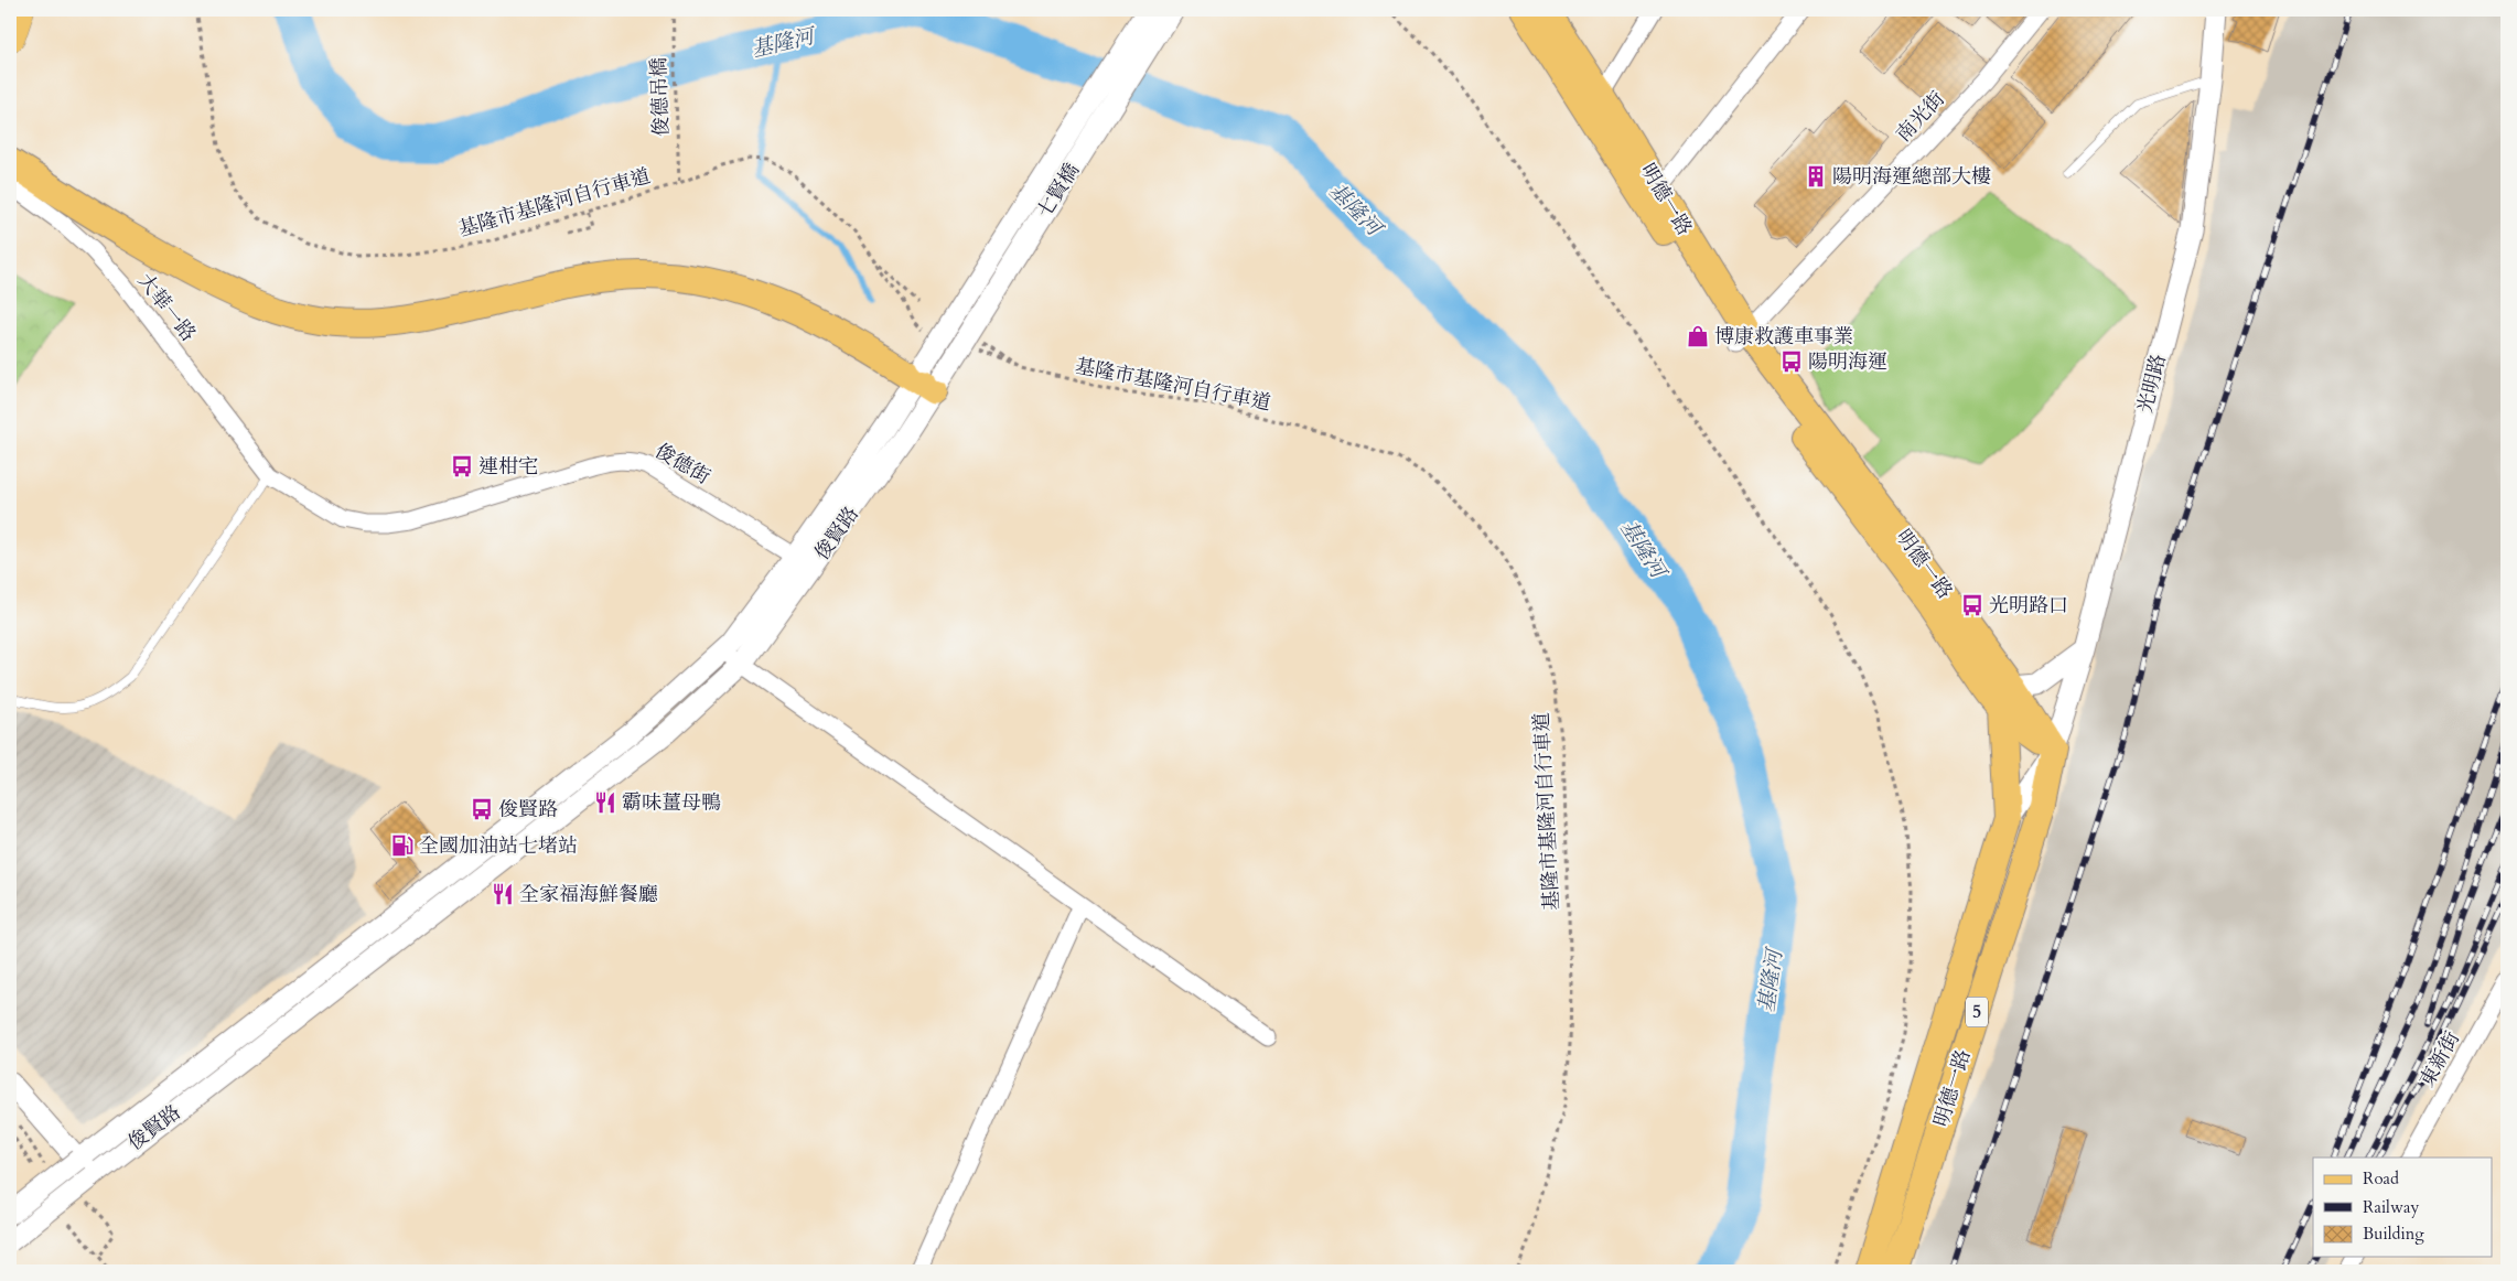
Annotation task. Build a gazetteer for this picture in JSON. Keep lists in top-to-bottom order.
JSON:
{
  "streets": {
    "main road": ["明德一路", "5"],
    "street": [
      "南光街",
      "七賢橋",
      "大華一路",
      "光明路",
      "俊德街",
      "俊賢路",
      "東新街"
    ],
    "path": ["俊德吊橋", "基隆市基隆河自行車道"]
  },
  "crossings": [
    ["俊德吊橋", "基隆市基隆河自行車道"],
    ["南光街", "明德一路"],
    ["七賢橋", "基隆市基隆河自行車道"],
    ["七賢橋", "俊賢路"],
    ["明德一路", "光明路"],
    ["大華一路", "俊德街"],
    ["俊德街", "俊賢路"]
  ],
  "water": ["基隆河"],
  "places": {
    "building": ["陽明海運總部大樓"],
    "shop": ["博康救護車事業"],
    "bus stop": [
      "陽明海運",
      "連柑宅",
      "光明路口",
      "俊賢路"
    ],
    "restaurant": ["霸味薑母鴨", "全家福海鮮餐廳"],
    "fuel station": ["全國加油站七堵站"]
  },
  "legend": ["Road", "Railway", "Building"]
}
